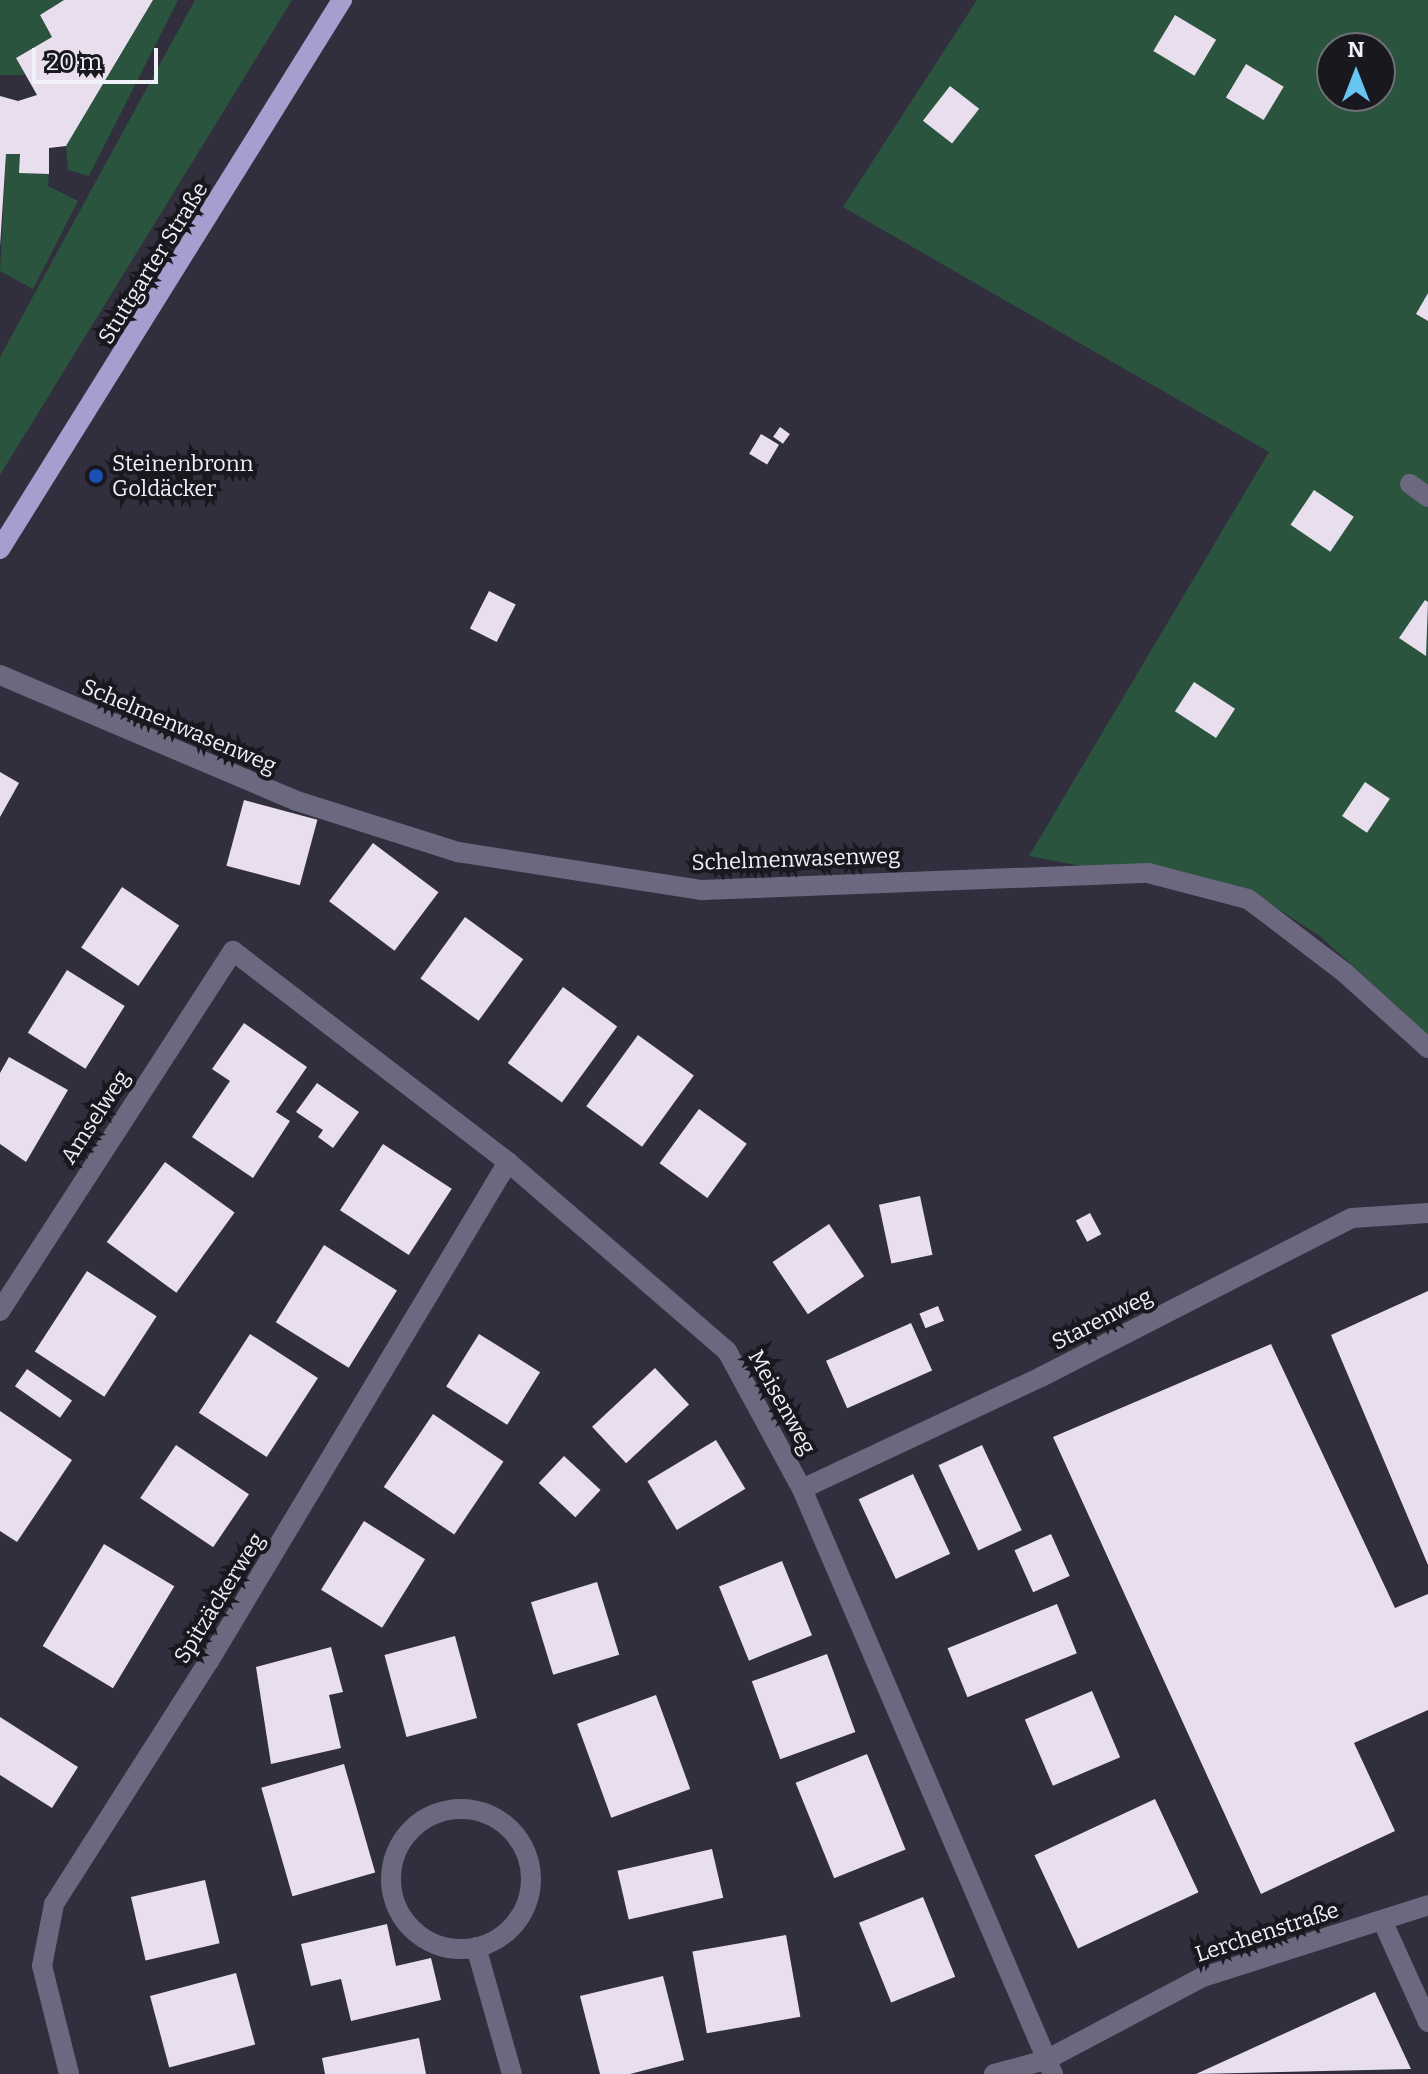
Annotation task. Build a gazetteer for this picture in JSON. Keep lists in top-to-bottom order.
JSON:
{
  "streets": {
    "main road": ["Stuttgarter Straße"],
    "street": [
      "Schelmenwasenweg",
      "Amselweg",
      "Starenweg",
      "Meisenweg",
      "Spitzäckerweg",
      "Lerchenstraße"
    ]
  },
  "crossings": [
    ["Amselweg", "Meisenweg"],
    ["Starenweg", "Meisenweg"],
    ["Meisenweg", "Spitzäckerweg"],
    ["Meisenweg", "Lerchenstraße"]
  ],
  "places": ["Steinenbronn Goldäcker"],
  "scale_bar": "20 m",
  "north": "top"
}
